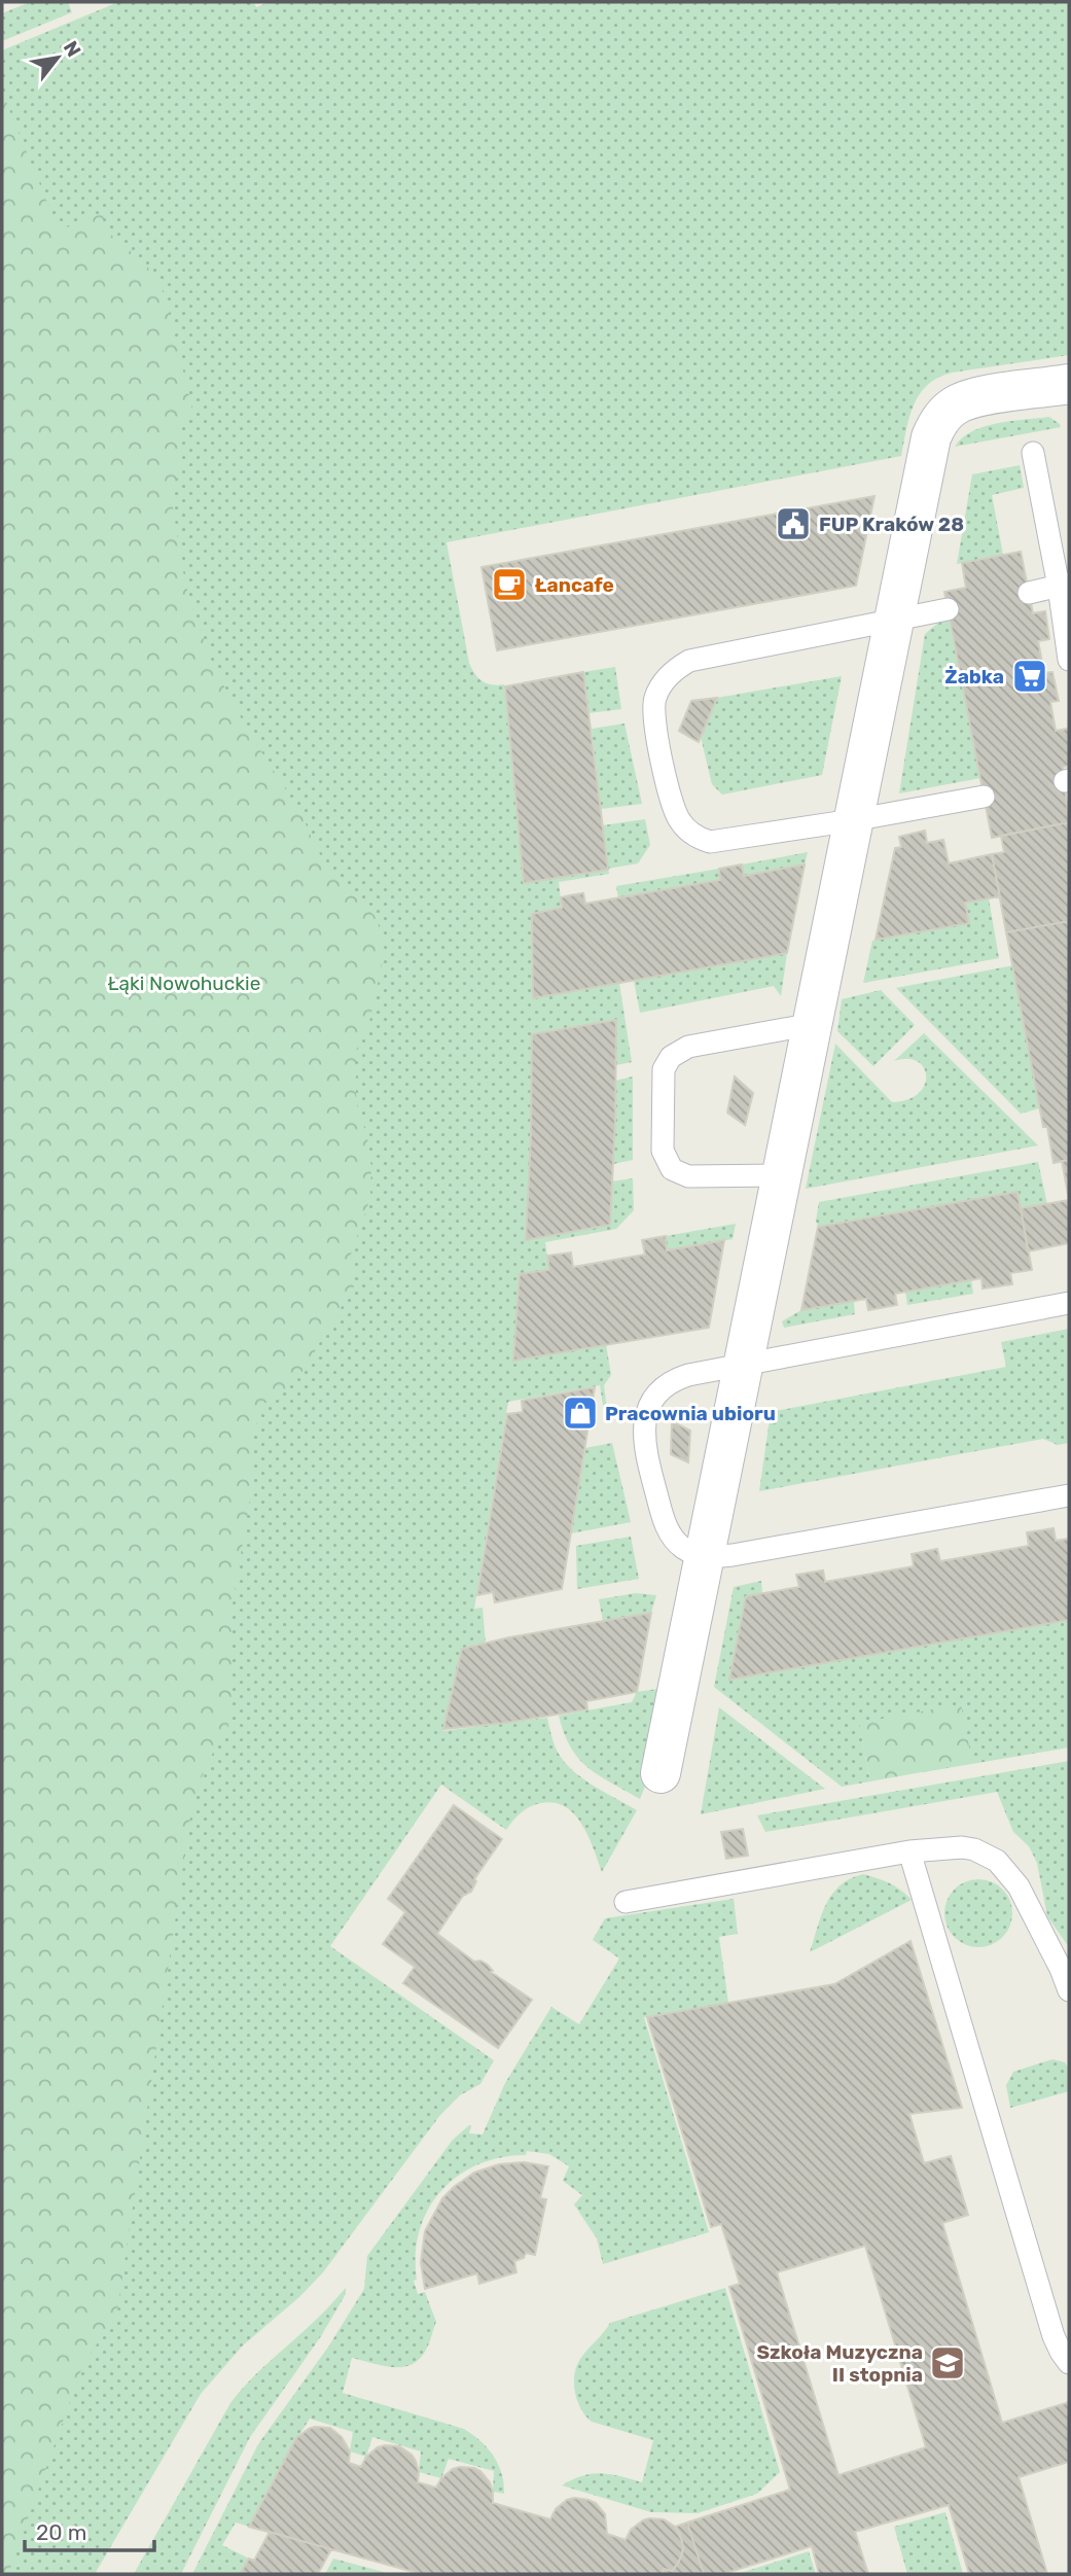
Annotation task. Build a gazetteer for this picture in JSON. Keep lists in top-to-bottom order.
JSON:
{
  "parks": ["Łąki Nowohuckie"],
  "places": {
    "public building": ["FUP Kraków 28"],
    "cafe": ["Łancafe"],
    "supermarket": ["Żabka"],
    "shop": ["Pracownia ubioru"],
    "school or university": ["Szkoła Muzyczna II stopnia"]
  },
  "scale_bar": "20 m",
  "north": "top right"
}
